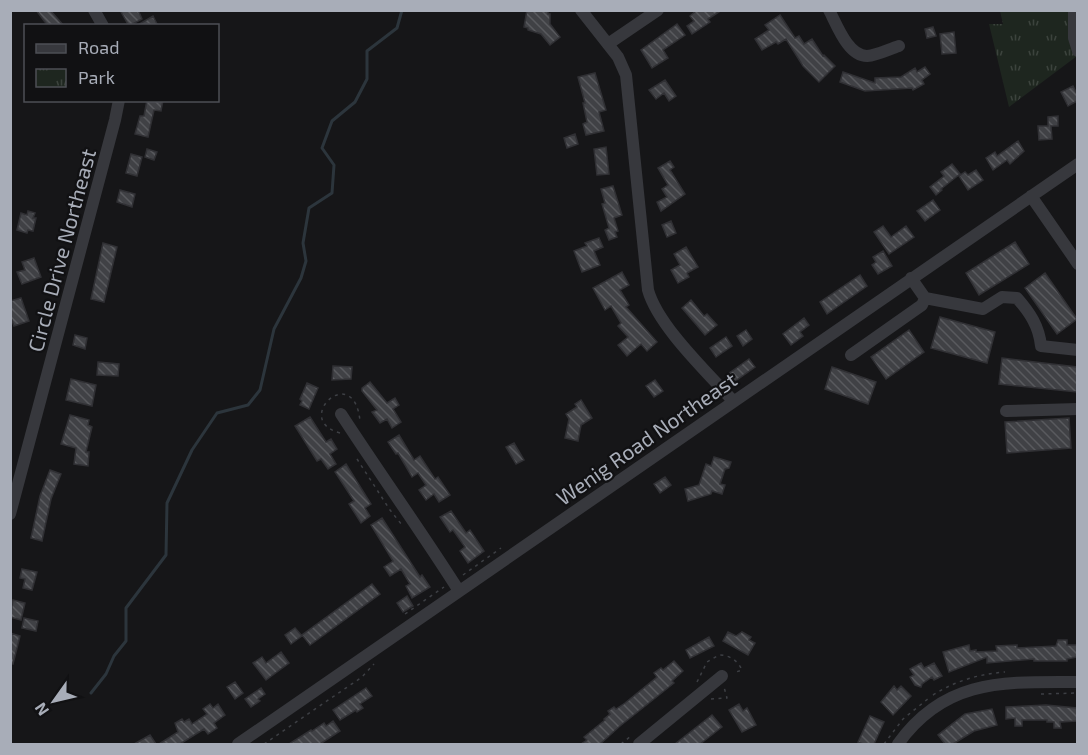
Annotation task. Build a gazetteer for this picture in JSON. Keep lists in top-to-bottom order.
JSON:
{
  "streets": {
    "street": ["Circle Drive Northeast", "Wenig Road Northeast"]
  },
  "legend": ["Road", "Park"],
  "north": "bottom left"
}
